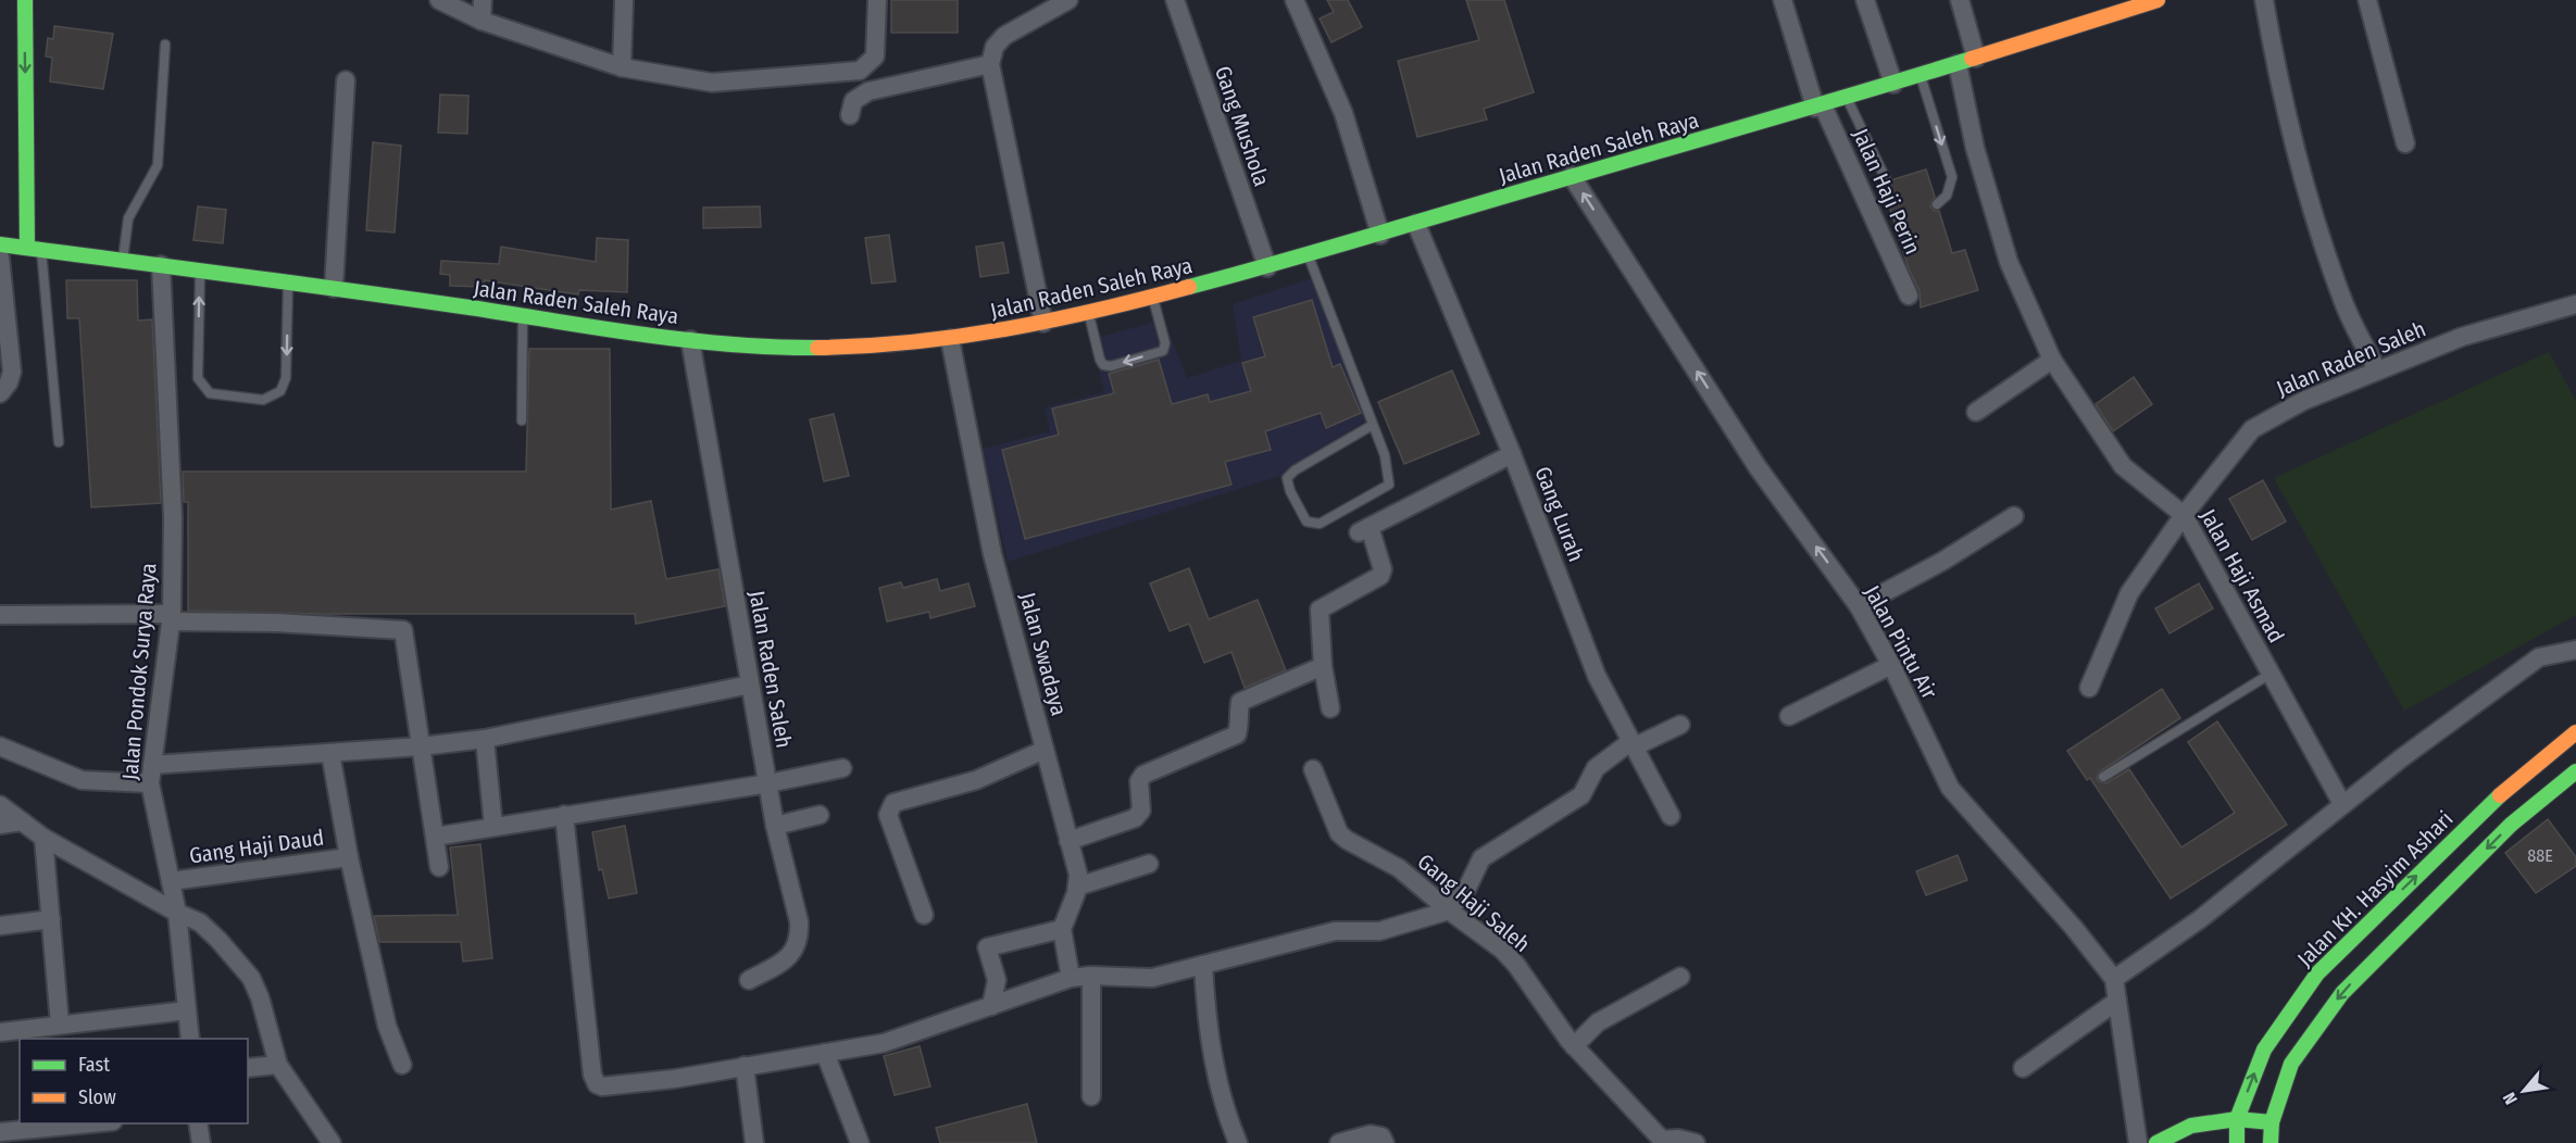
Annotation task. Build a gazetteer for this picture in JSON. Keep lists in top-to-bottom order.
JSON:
{
  "streets": {
    "main road": ["Jalan Raden Saleh Raya", "Jalan KH. Hasyim Ashari"],
    "street": [
      "Gang Mushola",
      "Jalan Haji Perin",
      "Jalan Raden Saleh",
      "Gang Lurah",
      "Jalan Haji Asmad",
      "Jalan Pintu Air",
      "Jalan Swadaya",
      "Jalan Pondok Surya Raya",
      "Gang Haji Daud",
      "Gang Haji Saleh"
    ]
  },
  "crossings": [
    ["Gang Mushola", "Jalan Raden Saleh Raya"],
    ["Jalan Raden Saleh Raya", "Jalan Haji Perin"],
    ["Jalan Raden Saleh Raya", "Jalan Raden Saleh"],
    ["Jalan Raden Saleh Raya", "Gang Lurah"],
    ["Jalan Raden Saleh Raya", "Jalan Haji Asmad"],
    ["Jalan Raden Saleh Raya", "Jalan Pintu Air"],
    ["Jalan Raden Saleh Raya", "Jalan Swadaya"],
    ["Jalan Raden Saleh Raya", "Jalan Pondok Surya Raya"],
    ["Jalan Raden Saleh", "Jalan Haji Asmad"],
    ["Jalan Pondok Surya Raya", "Gang Haji Daud"]
  ],
  "one_way": ["Jalan Pintu Air"],
  "house_numbers": ["88E"],
  "legend": ["Fast", "Slow"],
  "north": "bottom left"
}
